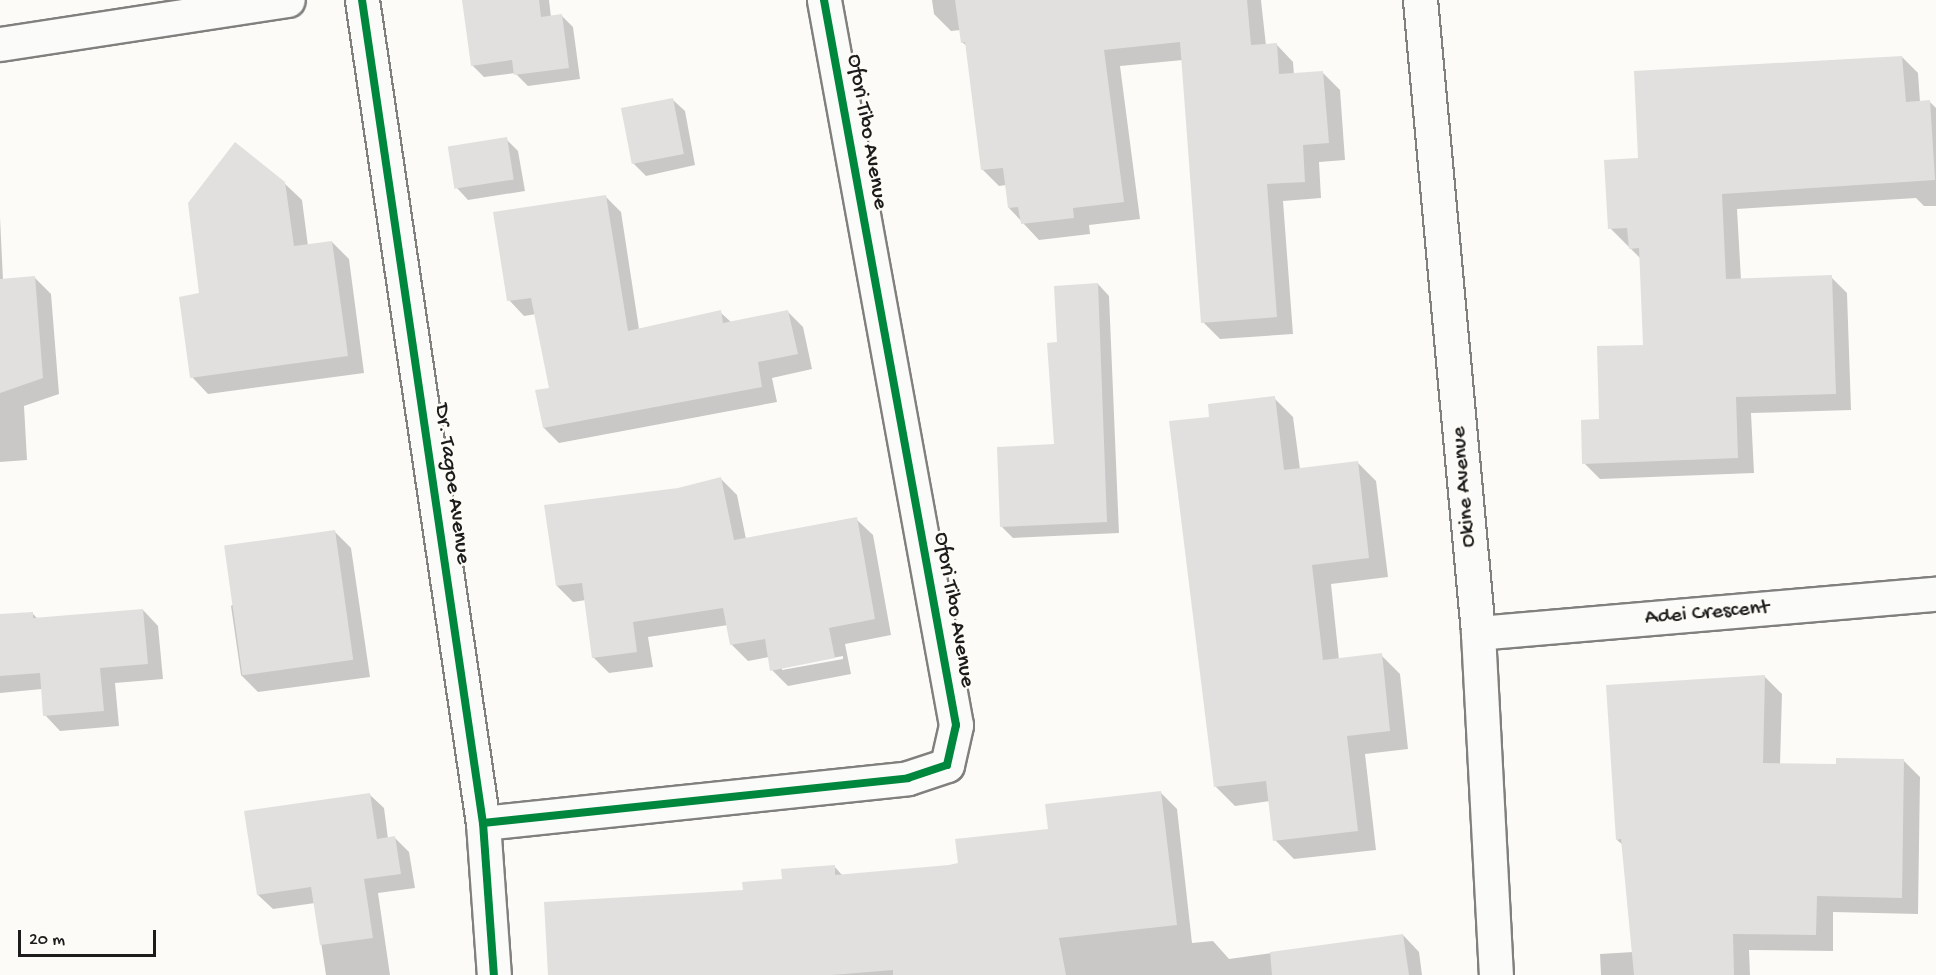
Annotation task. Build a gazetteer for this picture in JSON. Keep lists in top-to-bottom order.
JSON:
{
  "streets": {
    "street": [
      "Ofori Tibo Avenue",
      "Dr. Tagoe Avenue",
      "Okine Avenue",
      "Adei Crescent"
    ]
  },
  "crossings": [
    ["Ofori Tibo Avenue", "Dr. Tagoe Avenue"],
    ["Okine Avenue", "Adei Crescent"]
  ],
  "scale_bar": "20 m"
}
